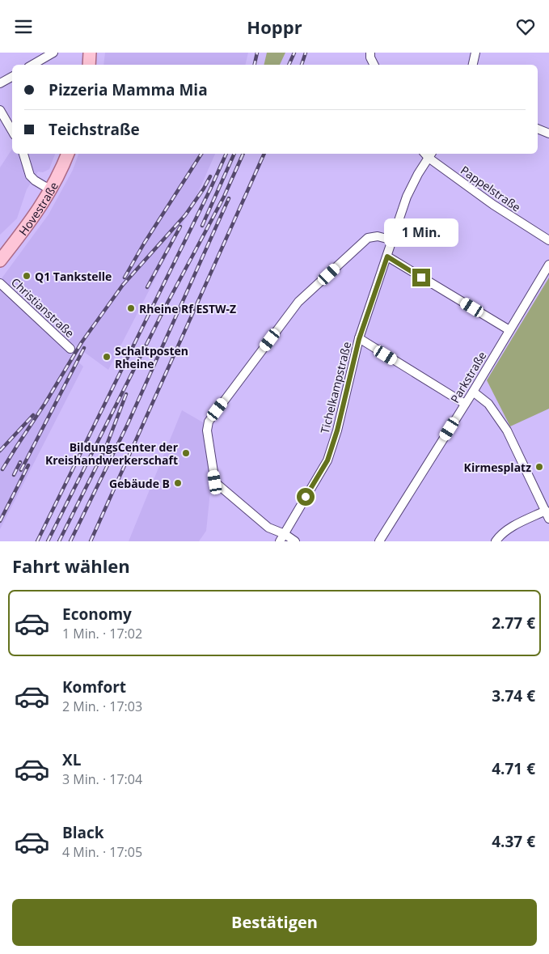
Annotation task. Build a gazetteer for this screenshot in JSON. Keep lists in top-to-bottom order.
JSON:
{
  "streets": {
    "main road": ["Hovestraße"],
    "street": [
      "Pappelstraße",
      "Christianstraße",
      "Parkstraße",
      "Tichelkampstraße"
    ]
  },
  "crossings": [
    ["Pappelstraße", "Tichelkampstraße"]
  ],
  "places": [
    "Q1 Tankstelle",
    "Rheine Rf ESTW-Z",
    "Schaltposten Rheine",
    "BildungsCenter der Kreishandwerkerschaft",
    "Kirmesplatz",
    "Gebäude B"
  ],
  "page": {
    "header": "Hoppr",
    "banner": ["Pizzeria Mamma Mia", "Teichstraße"],
    "bubble": "1 Min.",
    "heading": "Fahrt wählen",
    "list": [
      {
        "name": "Economy",
        "note": "1 Min. · 17:02",
        "value": "2.77 €"
      },
      {
        "name": "Komfort",
        "note": "2 Min. · 17:03",
        "value": "3.74 €"
      },
      {
        "name": "XL",
        "note": "3 Min. · 17:04",
        "value": "4.71 €"
      },
      {
        "name": "Black",
        "note": "4 Min. · 17:05",
        "value": "4.37 €"
      }
    ],
    "buttons": "Bestätigen"
  }
}
